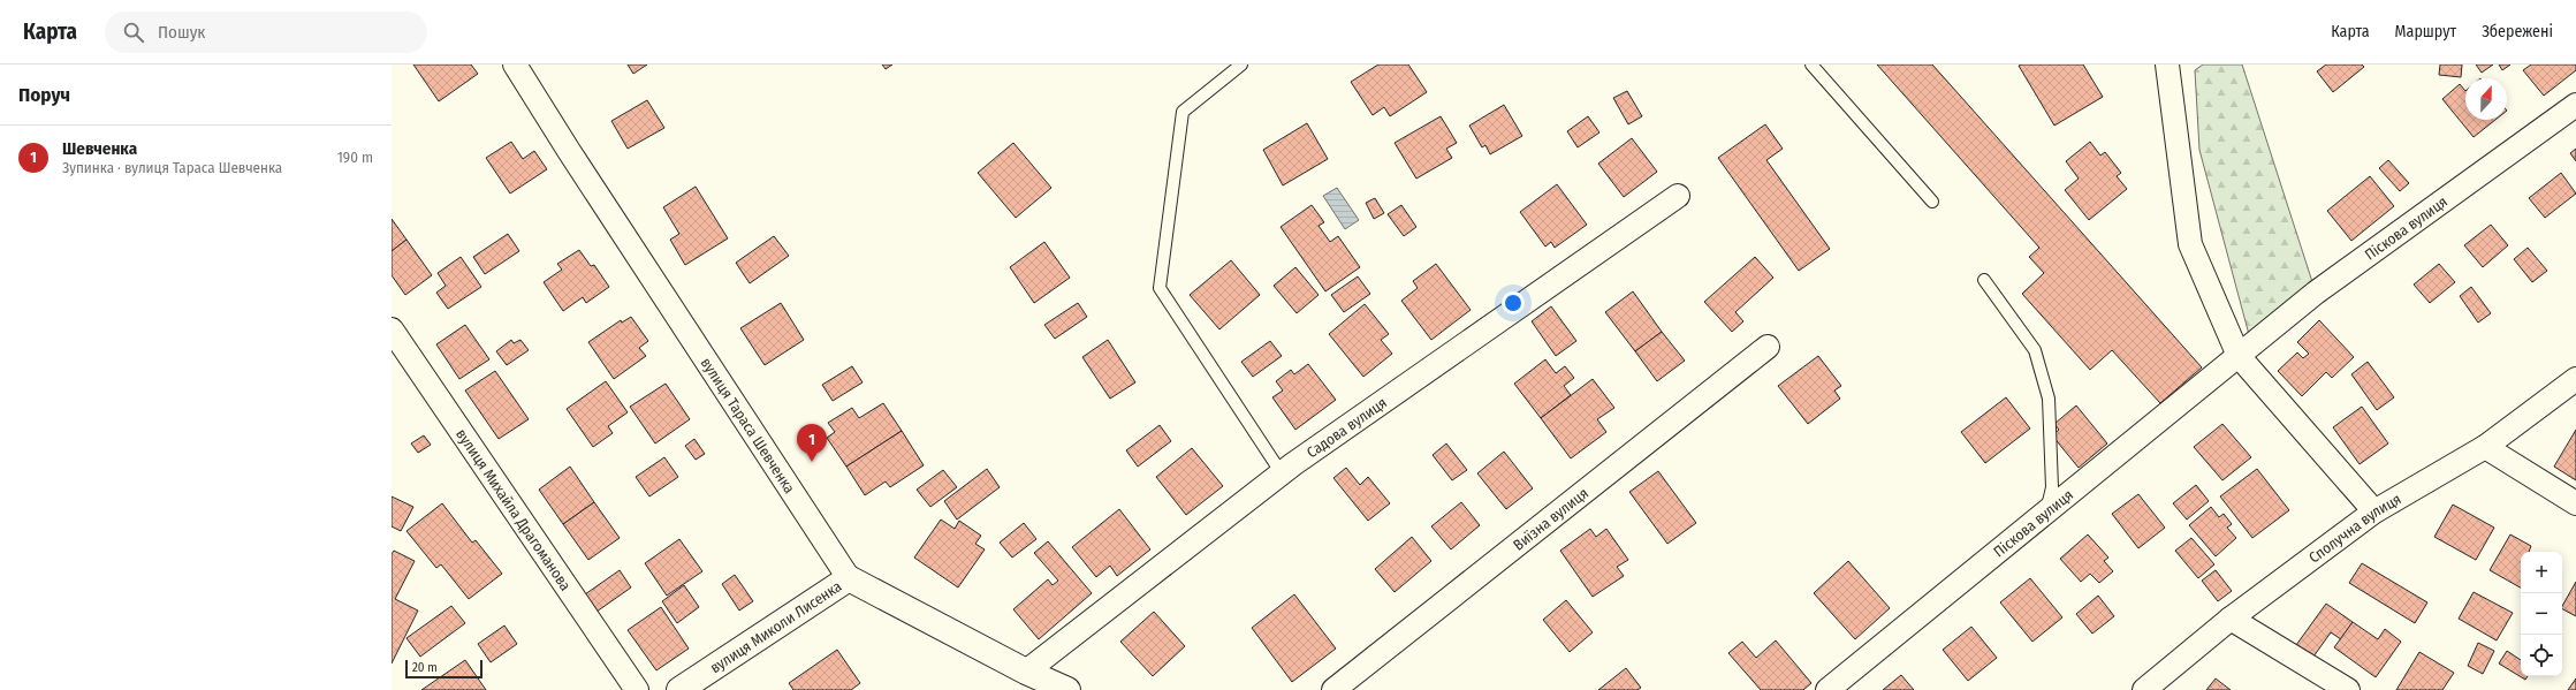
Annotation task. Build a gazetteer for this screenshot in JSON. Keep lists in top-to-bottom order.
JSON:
{
  "streets": {
    "street": [
      "Піскова вулиця",
      "вулиця Тараса Шевченка",
      "Садова вулиця",
      "вулиця Михайла Драгоманова",
      "Виїзна вулиця",
      "Сполучна вулиця",
      "вулиця Миколи Лисенка"
    ]
  },
  "crossings": [
    ["вулиця Тараса Шевченка", "Садова вулиця"],
    ["вулиця Тараса Шевченка", "вулиця Миколи Лисенка"]
  ],
  "scale_bar": "20 m",
  "north": "top",
  "page": {
    "header": "Карта",
    "search": "Пошук",
    "nav": ["Карта", "Маршрут", "Збережені"],
    "heading": "Поруч",
    "list": [
      {
        "mark": "1",
        "name": "Шевченка",
        "note": "Зупинка · вулиця Тараса Шевченка",
        "value": "190 m"
      }
    ],
    "pins": "1",
    "map_buttons": ["+", "−"],
    "scale": "20 m"
  }
}
